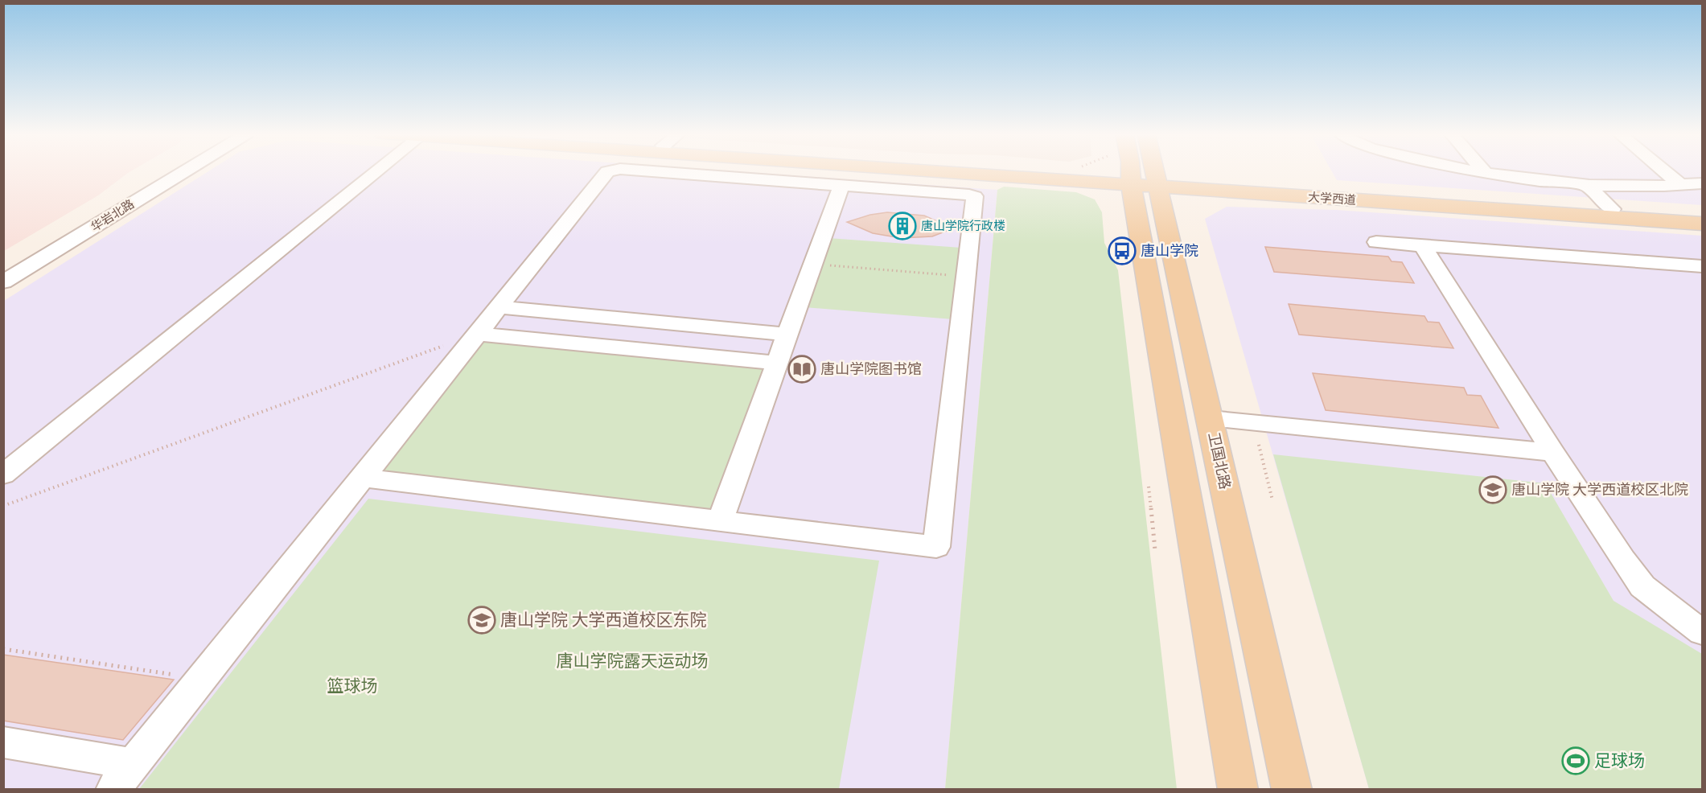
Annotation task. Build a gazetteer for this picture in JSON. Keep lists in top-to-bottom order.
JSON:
{
  "streets": {
    "main road": ["大学西道", "卫国北路"],
    "street": ["华岩北路"]
  },
  "crossings": [
    ["大学西道", "卫国北路"]
  ],
  "parks": ["唐山学院露天运动场", "篮球场"],
  "places": {
    "building": ["唐山学院行政楼"],
    "bus stop": ["唐山学院"],
    "library": ["唐山学院图书馆"],
    "school or university": ["唐山学院 大学西道校区北院", "唐山学院 大学西道校区东院"],
    "sports": ["足球场"]
  }
}
